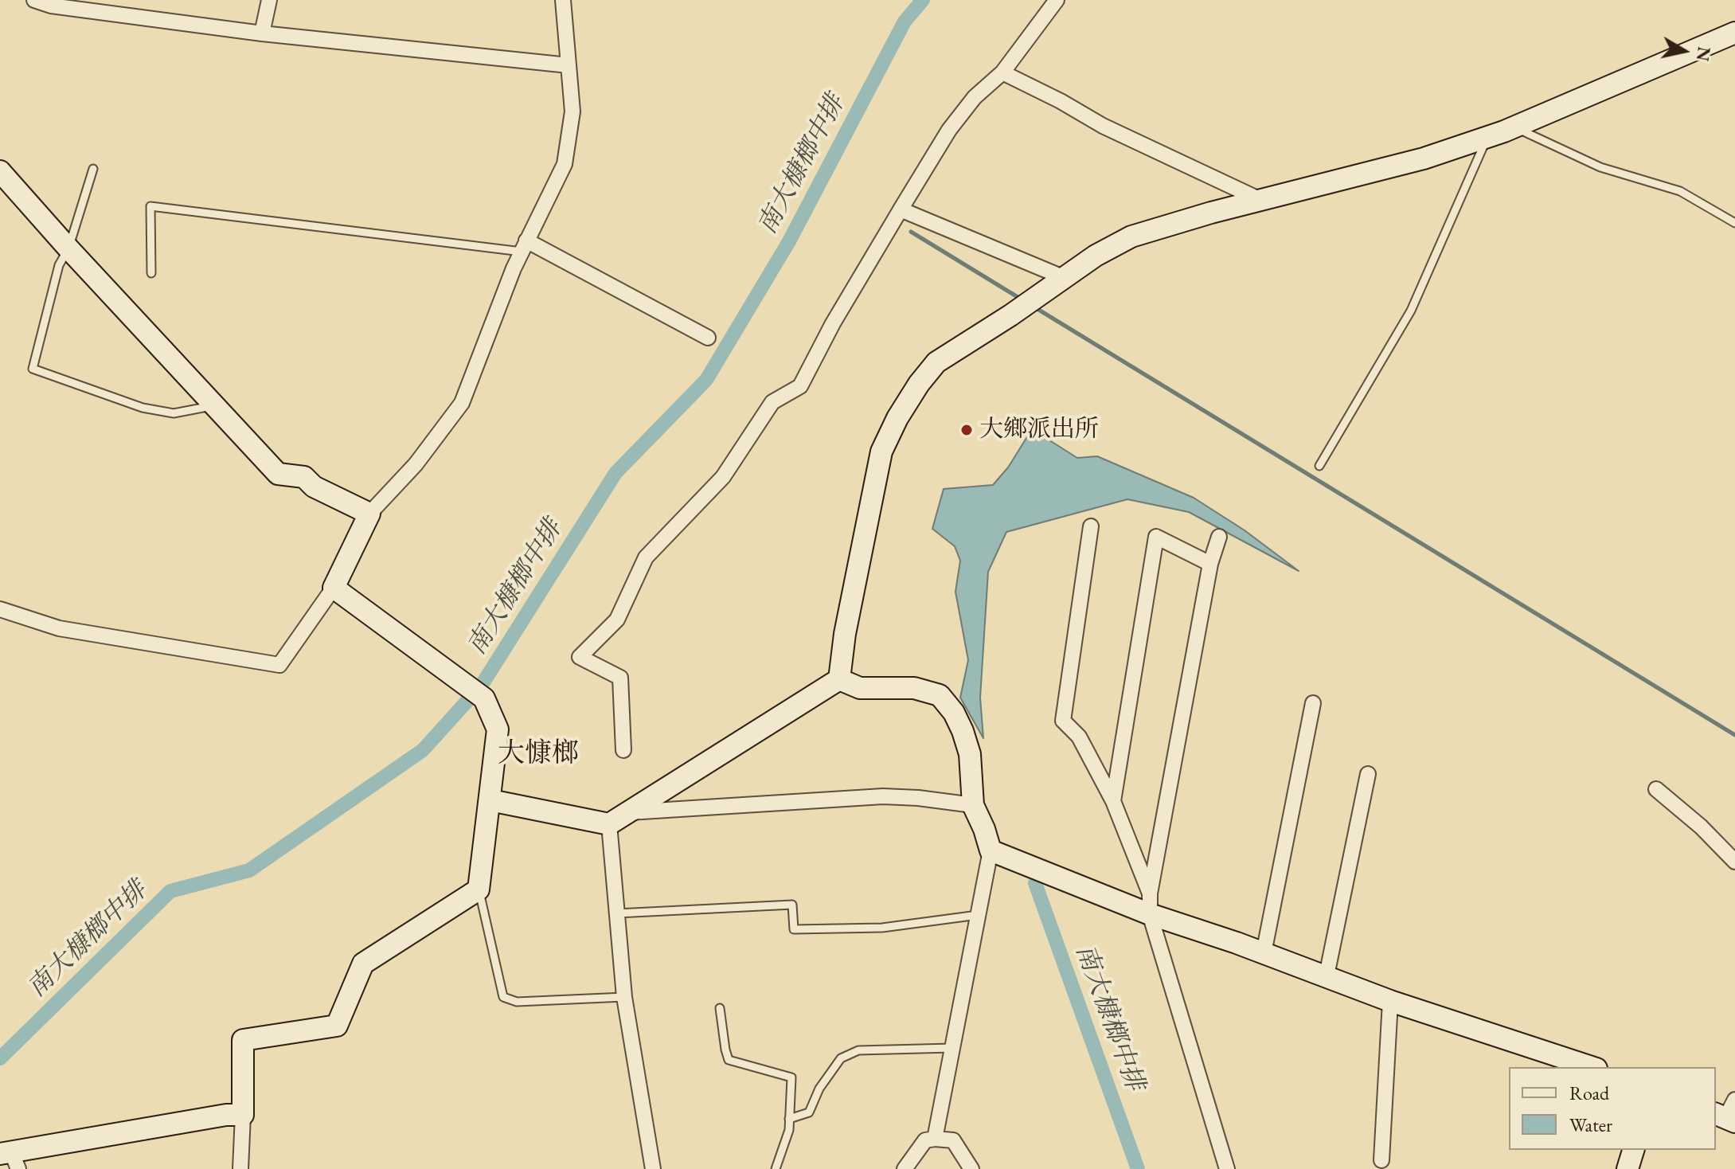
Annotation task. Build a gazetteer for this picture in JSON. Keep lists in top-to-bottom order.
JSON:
{
  "districts": ["大慷榔"],
  "water": ["南大槺榔中排"],
  "places": ["大鄉派出所"],
  "legend": ["Road", "Water"],
  "north": "right"
}
